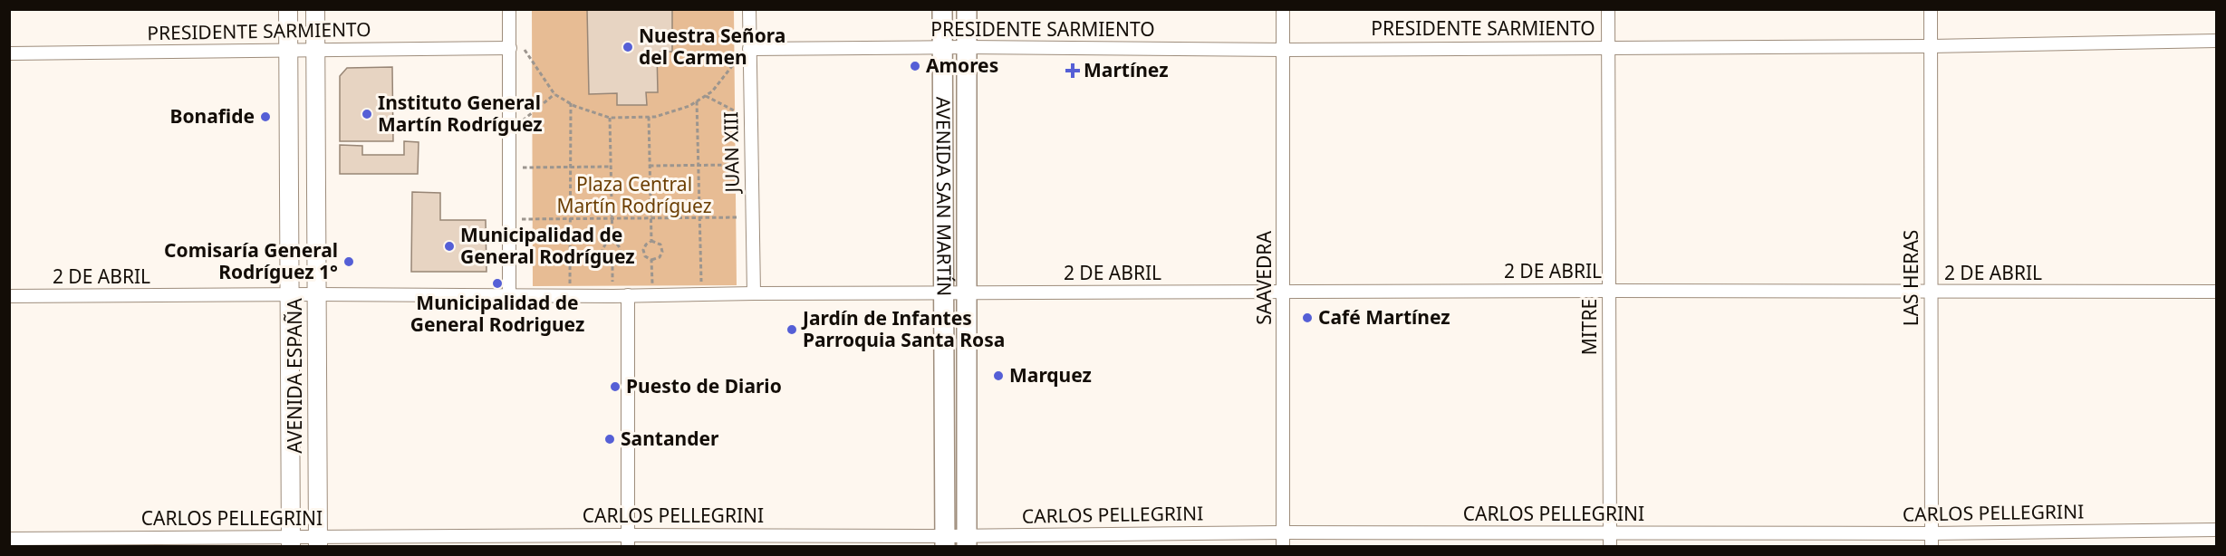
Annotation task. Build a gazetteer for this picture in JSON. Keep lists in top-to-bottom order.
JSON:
{
  "streets": {
    "main road": ["AVENIDA SAN MARTÍN", "AVENIDA ESPAÑA"],
    "street": [
      "PRESIDENTE SARMIENTO",
      "JUAN XIII",
      "2 DE ABRIL",
      "SAAVEDRA",
      "LAS HERAS",
      "MITRE",
      "CARLOS PELLEGRINI"
    ]
  },
  "crossings": [
    ["PRESIDENTE SARMIENTO", "JUAN XIII"],
    ["PRESIDENTE SARMIENTO", "AVENIDA SAN MARTÍN"],
    ["PRESIDENTE SARMIENTO", "SAAVEDRA"],
    ["PRESIDENTE SARMIENTO", "LAS HERAS"],
    ["PRESIDENTE SARMIENTO", "MITRE"],
    ["PRESIDENTE SARMIENTO", "AVENIDA ESPAÑA"],
    ["JUAN XIII", "2 DE ABRIL"],
    ["AVENIDA SAN MARTÍN", "2 DE ABRIL"],
    ["AVENIDA SAN MARTÍN", "CARLOS PELLEGRINI"],
    ["2 DE ABRIL", "SAAVEDRA"],
    ["2 DE ABRIL", "LAS HERAS"],
    ["2 DE ABRIL", "MITRE"],
    ["2 DE ABRIL", "AVENIDA ESPAÑA"],
    ["SAAVEDRA", "CARLOS PELLEGRINI"],
    ["LAS HERAS", "CARLOS PELLEGRINI"],
    ["MITRE", "CARLOS PELLEGRINI"],
    ["AVENIDA ESPAÑA", "CARLOS PELLEGRINI"]
  ],
  "parks": ["Plaza Central Martín Rodríguez"],
  "places": {
    "other": [
      "Nuestra Señora del Carmen",
      "Amores",
      "Instituto General Martín Rodríguez",
      "Bonafide",
      "Municipalidad de General Rodríguez",
      "Comisaría General Rodríguez 1°",
      "Municipalidad de General Rodriguez",
      "Café Martínez",
      "Jardín de Infantes Parroquia Santa Rosa",
      "Marquez",
      "Puesto de Diario",
      "Santander"
    ],
    "health": ["Martínez"]
  }
}
